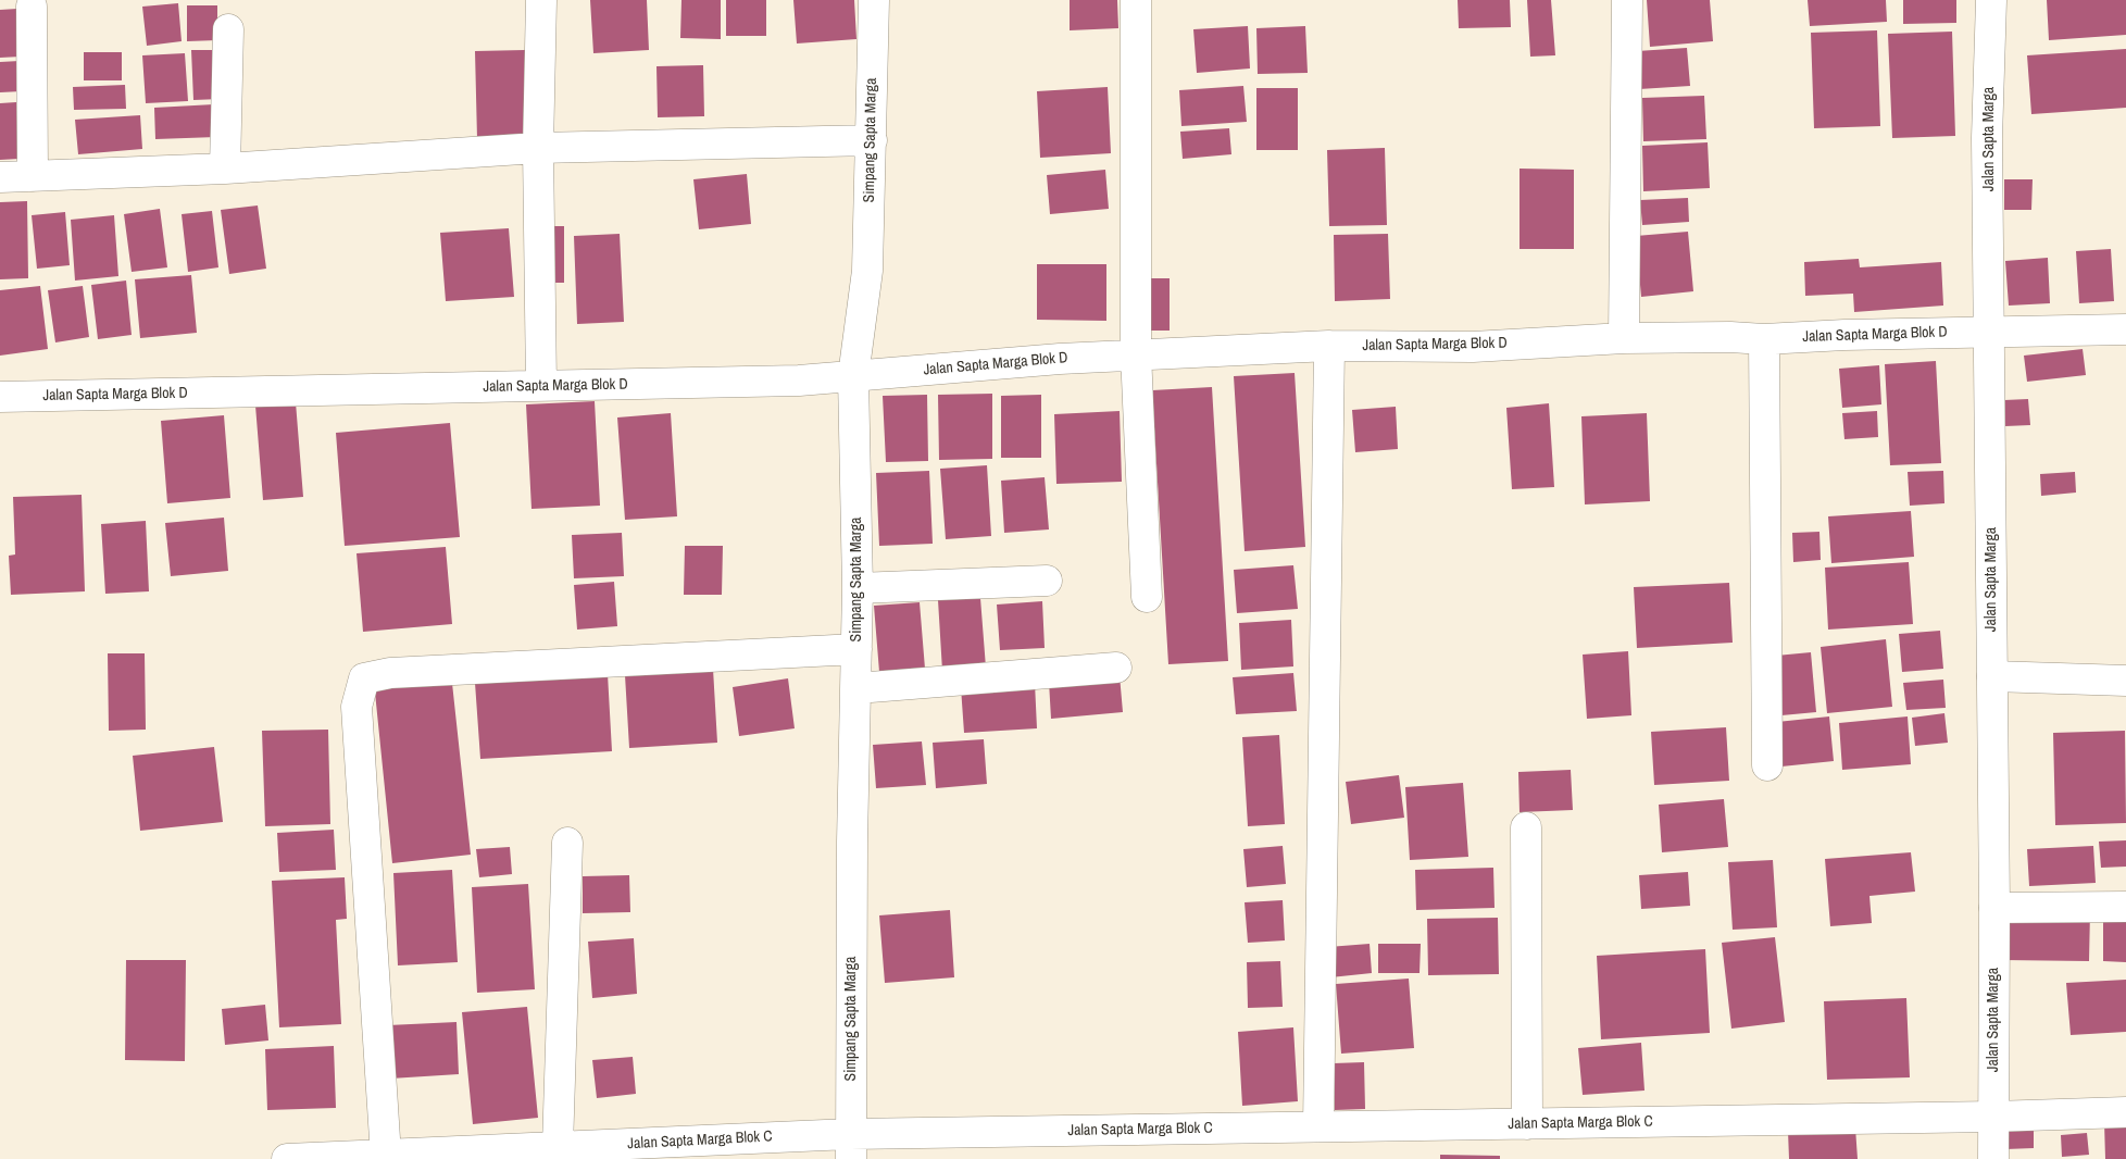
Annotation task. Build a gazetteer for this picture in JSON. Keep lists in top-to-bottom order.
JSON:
{
  "streets": {
    "street": [
      "Jalan Sapta Marga",
      "Simpang Sapta Marga",
      "Jalan Sapta Marga Blok D",
      "Jalan Sapta Marga Blok C"
    ]
  },
  "crossings": [
    ["Jalan Sapta Marga", "Jalan Sapta Marga Blok D"],
    ["Jalan Sapta Marga", "Jalan Sapta Marga Blok C"],
    ["Simpang Sapta Marga", "Jalan Sapta Marga Blok D"],
    ["Simpang Sapta Marga", "Jalan Sapta Marga Blok C"]
  ]
}
